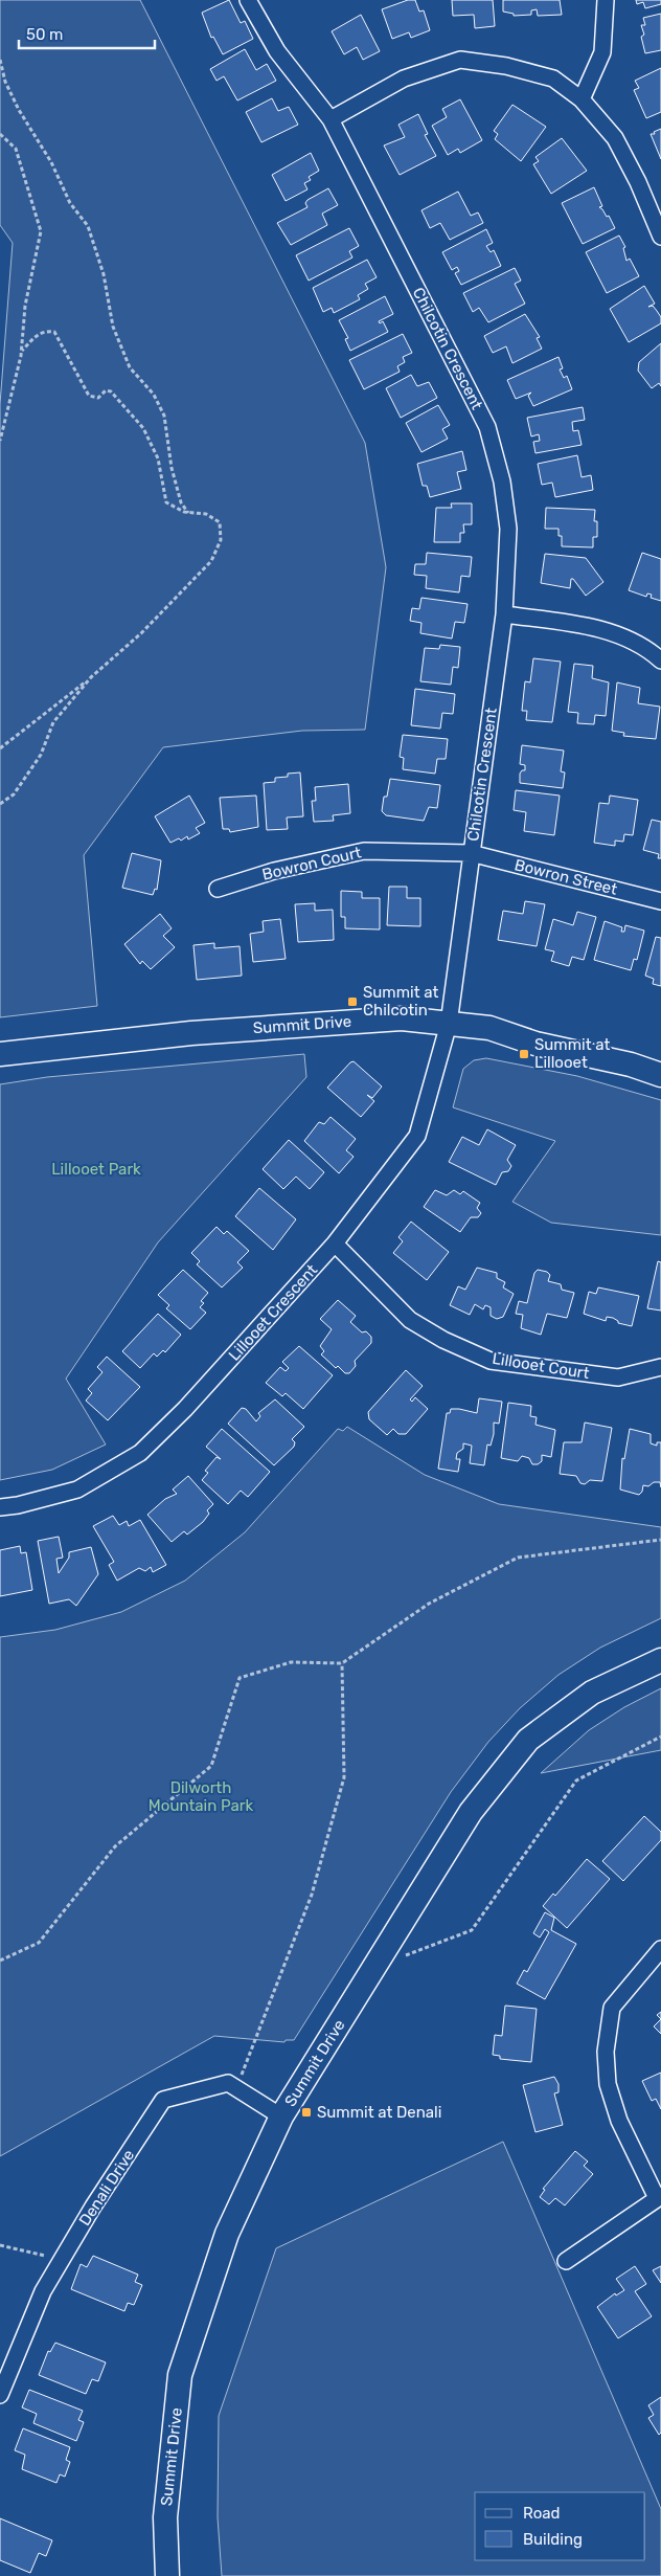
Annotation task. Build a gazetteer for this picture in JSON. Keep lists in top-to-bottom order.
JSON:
{
  "streets": {
    "street": [
      "Chilcotin Crescent",
      "Bowron Court",
      "Bowron Street",
      "Summit Drive",
      "Lillooet Crescent",
      "Lillooet Court",
      "Denali Drive"
    ]
  },
  "crossings": [
    ["Chilcotin Crescent", "Bowron Court"],
    ["Chilcotin Crescent", "Bowron Street"],
    ["Chilcotin Crescent", "Summit Drive"],
    ["Chilcotin Crescent", "Lillooet Crescent"],
    ["Bowron Court", "Bowron Street"],
    ["Summit Drive", "Lillooet Crescent"],
    ["Summit Drive", "Denali Drive"],
    ["Lillooet Crescent", "Lillooet Court"]
  ],
  "parks": ["Lillooet Park", "Dilworth Mountain Park"],
  "places": {
    "transit": ["Summit at Chilcotin", "Summit at Lillooet", "Summit at Denali"]
  },
  "legend": ["Road", "Building"],
  "scale_bar": "50 m"
}
